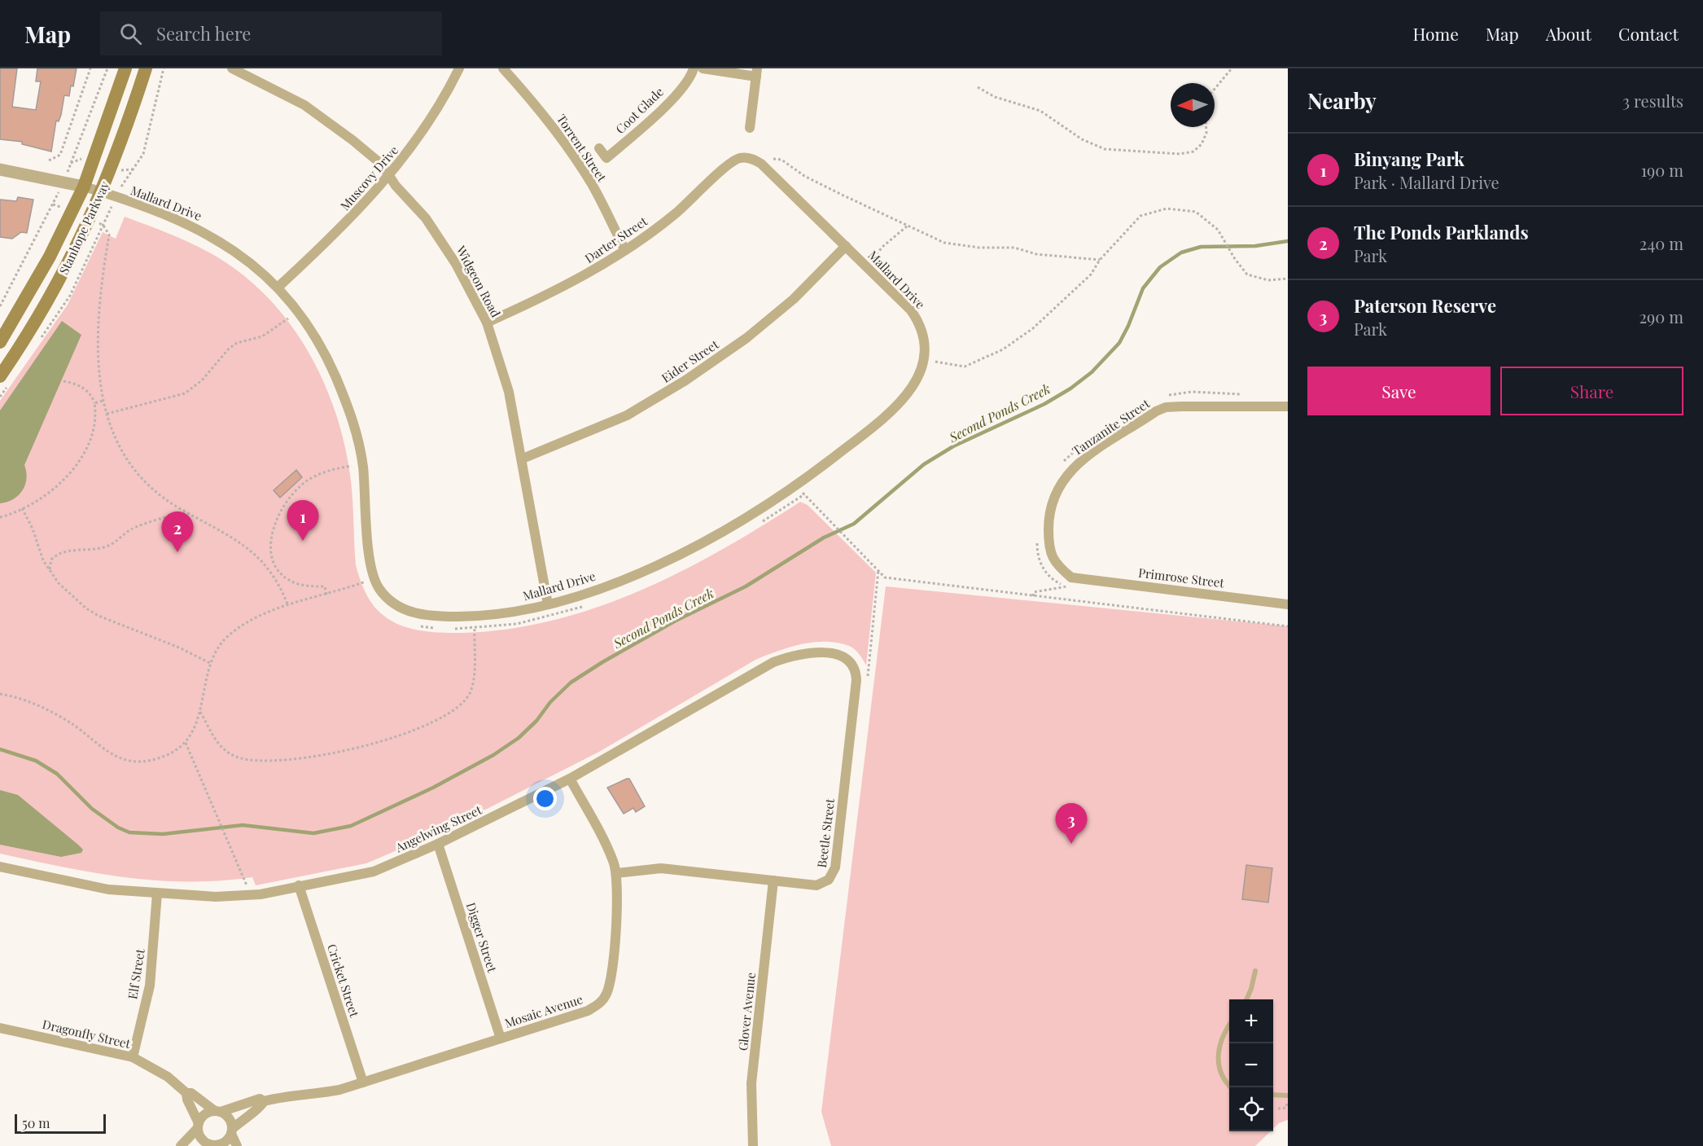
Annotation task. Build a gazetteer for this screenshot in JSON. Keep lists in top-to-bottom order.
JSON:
{
  "streets": {
    "main road": ["Stanhope Parkway"],
    "street": [
      "Coot Glade",
      "Torrent Street",
      "Muscovy Drive",
      "Mallard Drive",
      "Darter Street",
      "Widgeon Road",
      "Eider Street",
      "Tanzanite Street",
      "Primrose Street",
      "Angelwing Street",
      "Beetle Street",
      "Digger Street",
      "Elf Street",
      "Cricket Street",
      "Mosaic Avenue",
      "Glover Avenue",
      "Dragonfly Street"
    ]
  },
  "crossings": [
    ["Torrent Street", "Darter Street"],
    ["Muscovy Drive", "Mallard Drive"],
    ["Muscovy Drive", "Widgeon Road"],
    ["Mallard Drive", "Stanhope Parkway"],
    ["Mallard Drive", "Darter Street"],
    ["Mallard Drive", "Widgeon Road"],
    ["Mallard Drive", "Eider Street"],
    ["Darter Street", "Widgeon Road"],
    ["Widgeon Road", "Eider Street"],
    ["Tanzanite Street", "Primrose Street"],
    ["Angelwing Street", "Beetle Street"],
    ["Angelwing Street", "Digger Street"],
    ["Angelwing Street", "Elf Street"],
    ["Angelwing Street", "Cricket Street"],
    ["Angelwing Street", "Mosaic Avenue"],
    ["Beetle Street", "Mosaic Avenue"],
    ["Beetle Street", "Glover Avenue"],
    ["Digger Street", "Mosaic Avenue"],
    ["Elf Street", "Dragonfly Street"],
    ["Cricket Street", "Mosaic Avenue"],
    ["Mosaic Avenue", "Dragonfly Street"]
  ],
  "water": ["Second Ponds Creek"],
  "scale_bar": "50 m",
  "north": "left",
  "page": {
    "header": "Map",
    "search": "Search here",
    "nav": [
      "Home",
      "Map",
      "About",
      "Contact"
    ],
    "heading": ["Nearby", "3 results"],
    "list": [
      {
        "mark": "1",
        "name": "Binyang Park",
        "note": "Park · Mallard Drive",
        "value": "190 m"
      },
      {
        "mark": "2",
        "name": "The Ponds Parklands",
        "note": "Park",
        "value": "240 m"
      },
      {
        "mark": "3",
        "name": "Paterson Reserve",
        "note": "Park",
        "value": "290 m"
      }
    ],
    "buttons": ["Save", "Share"],
    "pins": ["1", "2", "3"],
    "map_buttons": ["+", "−"],
    "scale": "50 m"
  }
}
